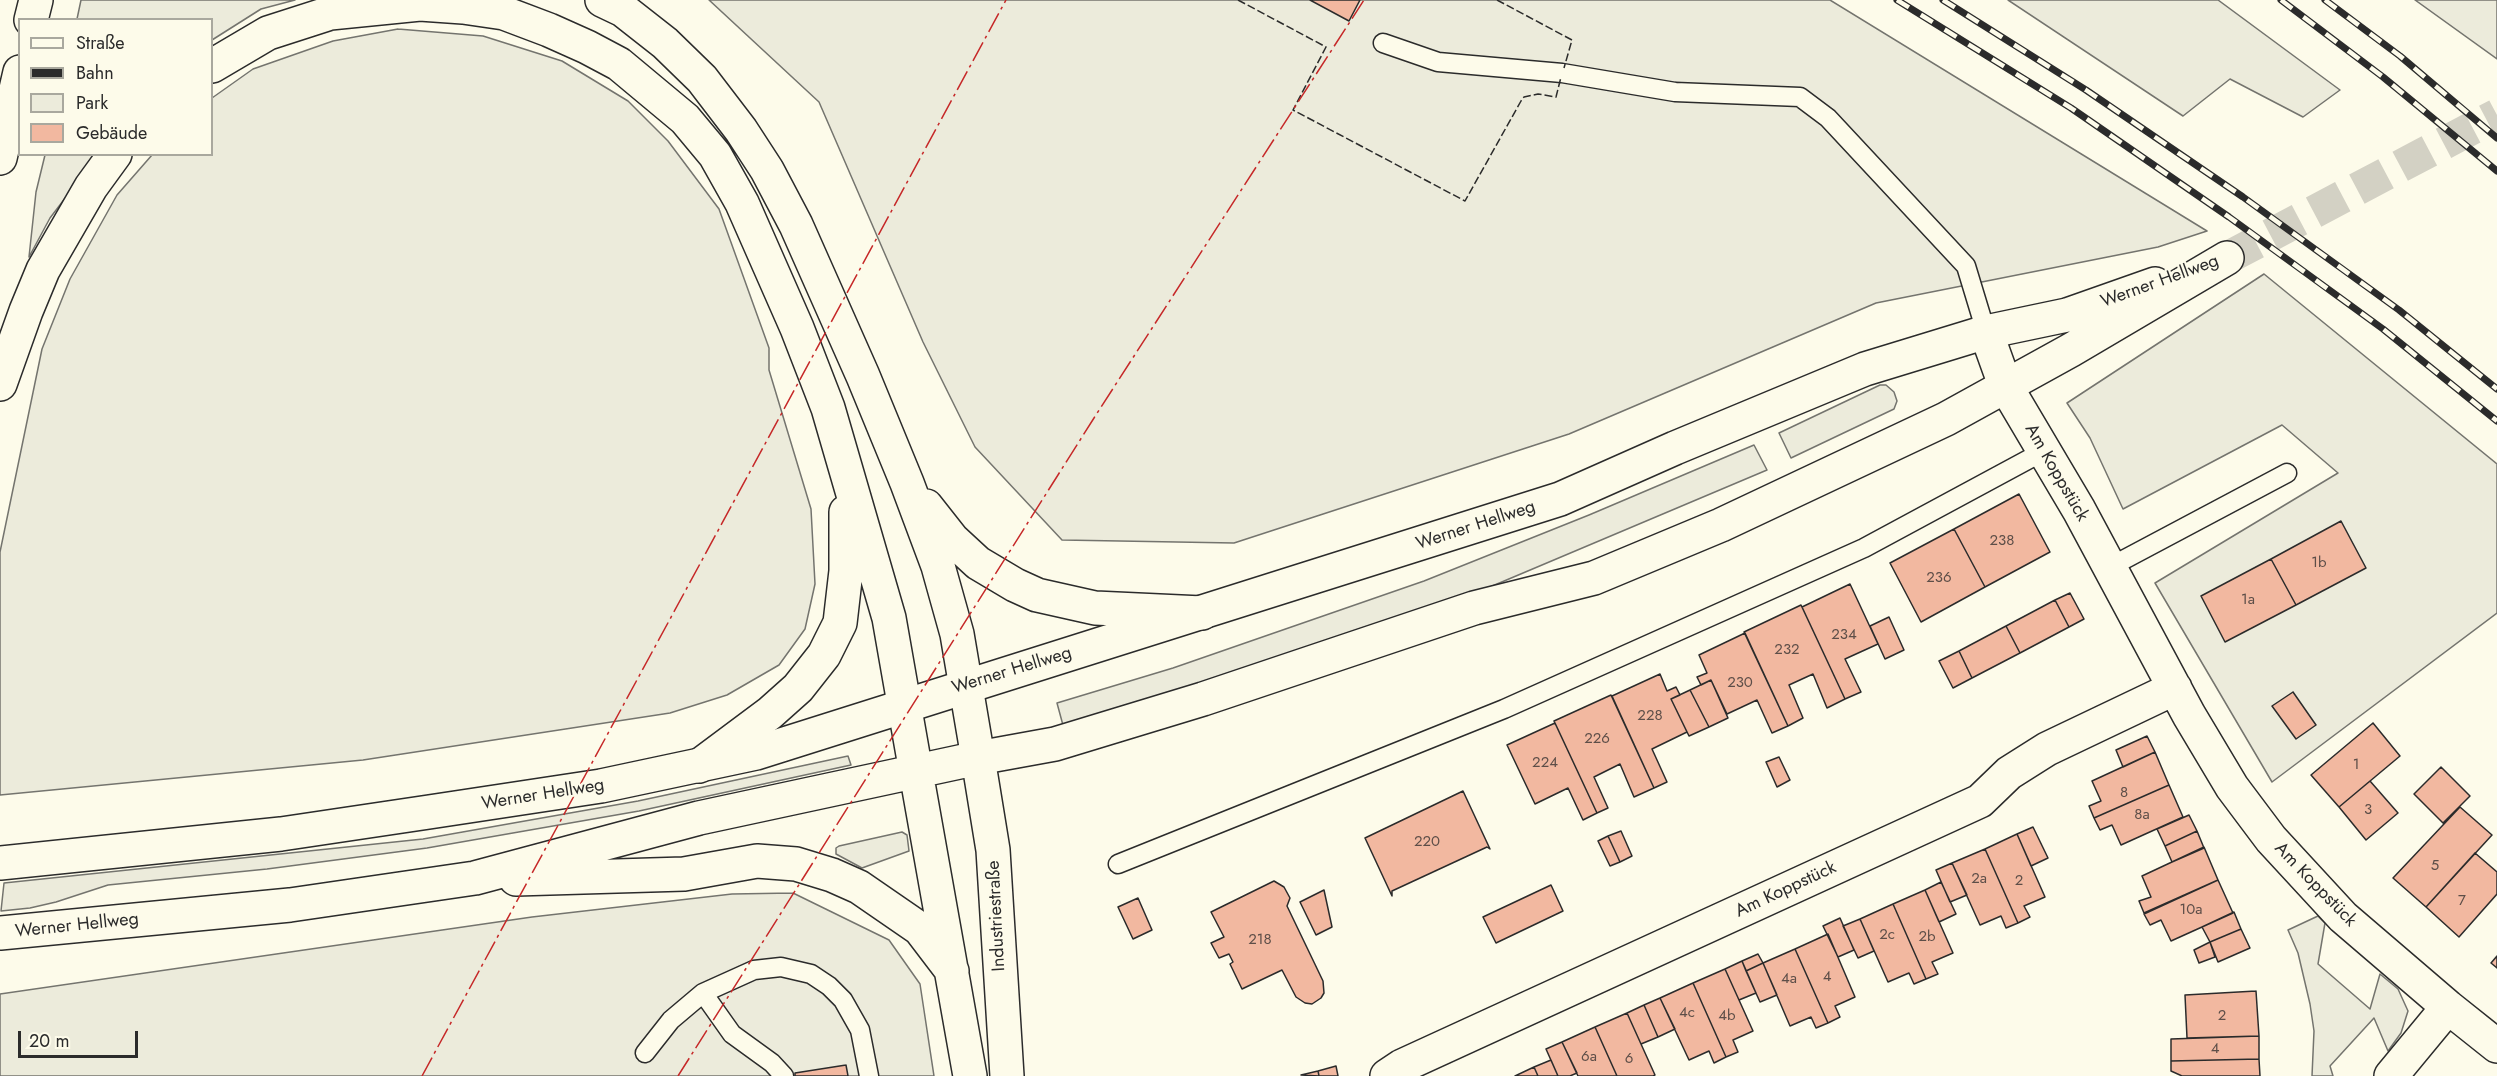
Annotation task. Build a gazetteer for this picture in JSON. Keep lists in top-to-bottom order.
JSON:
{
  "streets": {
    "main road": ["Werner Hellweg", "Am Koppstück", "Industriestraße"]
  },
  "crossings": [
    ["Werner Hellweg", "Am Koppstück"],
    ["Werner Hellweg", "Industriestraße"]
  ],
  "house_numbers": [
    "238",
    "1b",
    "236",
    "1a",
    "234",
    "232",
    "230",
    "228",
    "226",
    "224",
    "1",
    "8",
    "3",
    "8a",
    "220",
    "5",
    "2a",
    "2",
    "7",
    "10a",
    "2c",
    "2b",
    "218",
    "4",
    "4a",
    "4c",
    "4b",
    "2",
    "4",
    "6a",
    "6"
  ],
  "legend": [
    "Straße",
    "Bahn",
    "Park",
    "Gebäude"
  ],
  "scale_bar": "20 m"
}
